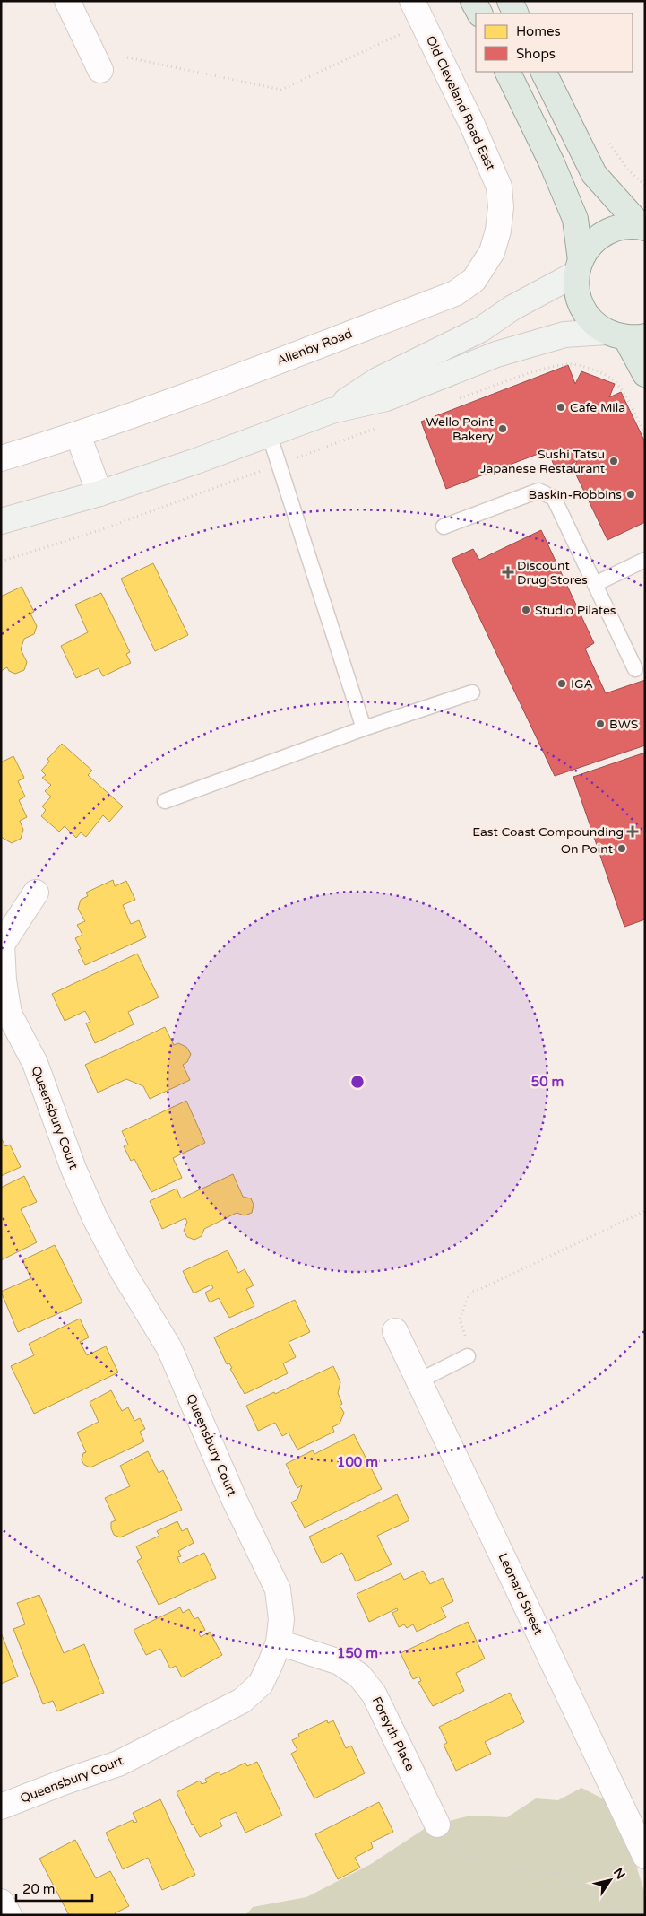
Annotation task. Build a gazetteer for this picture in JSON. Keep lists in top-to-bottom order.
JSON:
{
  "streets": {
    "street": [
      "Old Cleveland Road East",
      "Allenby Road",
      "Queensbury Court",
      "Leonard Street",
      "Forsyth Place"
    ]
  },
  "crossings": [
    ["Old Cleveland Road East", "Allenby Road"],
    ["Queensbury Court", "Forsyth Place"]
  ],
  "places": {
    "other": [
      "Cafe Mila",
      "Wello Point Bakery",
      "Sushi Tatsu Japanese Restaurant",
      "Baskin-Robbins",
      "Studio Pilates",
      "IGA",
      "BWS",
      "On Point"
    ],
    "health": ["Discount Drug Stores", "East Coast Compounding"]
  },
  "legend": ["Homes", "Shops"],
  "scale_bar": "20 m",
  "north": "top right",
  "rings": ["50 m", "100 m", "150 m"]
}
